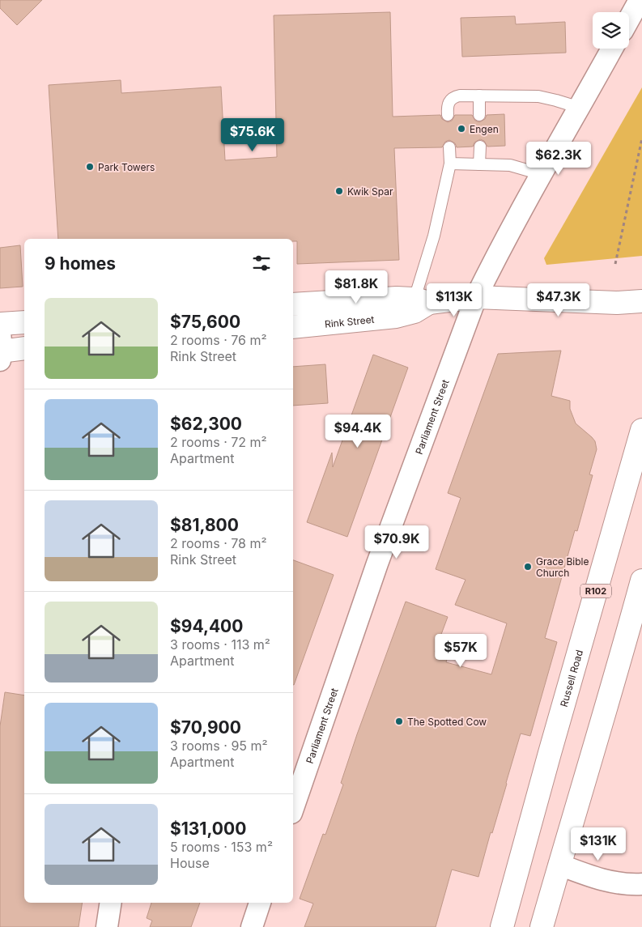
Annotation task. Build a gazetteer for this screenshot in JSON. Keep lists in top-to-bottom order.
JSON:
{
  "streets": {
    "main road": ["Rink Street", "R102", "Russell Road"],
    "street": ["Parliament Street"]
  },
  "crossings": [
    ["Rink Street", "Parliament Street"]
  ],
  "places": [
    "Engen",
    "Park Towers",
    "Kwik Spar",
    "Grace Bible Church",
    "The Spotted Cow"
  ],
  "page": {
    "price": [
      "$75.6K",
      "$62.3K",
      "$81.8K",
      "$113K",
      "$47.3K",
      "$94.4K",
      "$70.9K",
      "$57K",
      "$131K"
    ],
    "heading": "9 homes",
    "list": [
      {
        "name": "$75,600",
        "note": "2 rooms · 76 m² · Rink Street"
      },
      {
        "name": "$62,300",
        "note": "2 rooms · 72 m² · Apartment"
      },
      {
        "name": "$81,800",
        "note": "2 rooms · 78 m² · Rink Street"
      },
      {
        "name": "$94,400",
        "note": "3 rooms · 113 m² · Apartment"
      },
      {
        "name": "$70,900",
        "note": "3 rooms · 95 m² · Apartment"
      },
      {
        "name": "$131,000",
        "note": "5 rooms · 153 m² · House"
      }
    ]
  }
}
